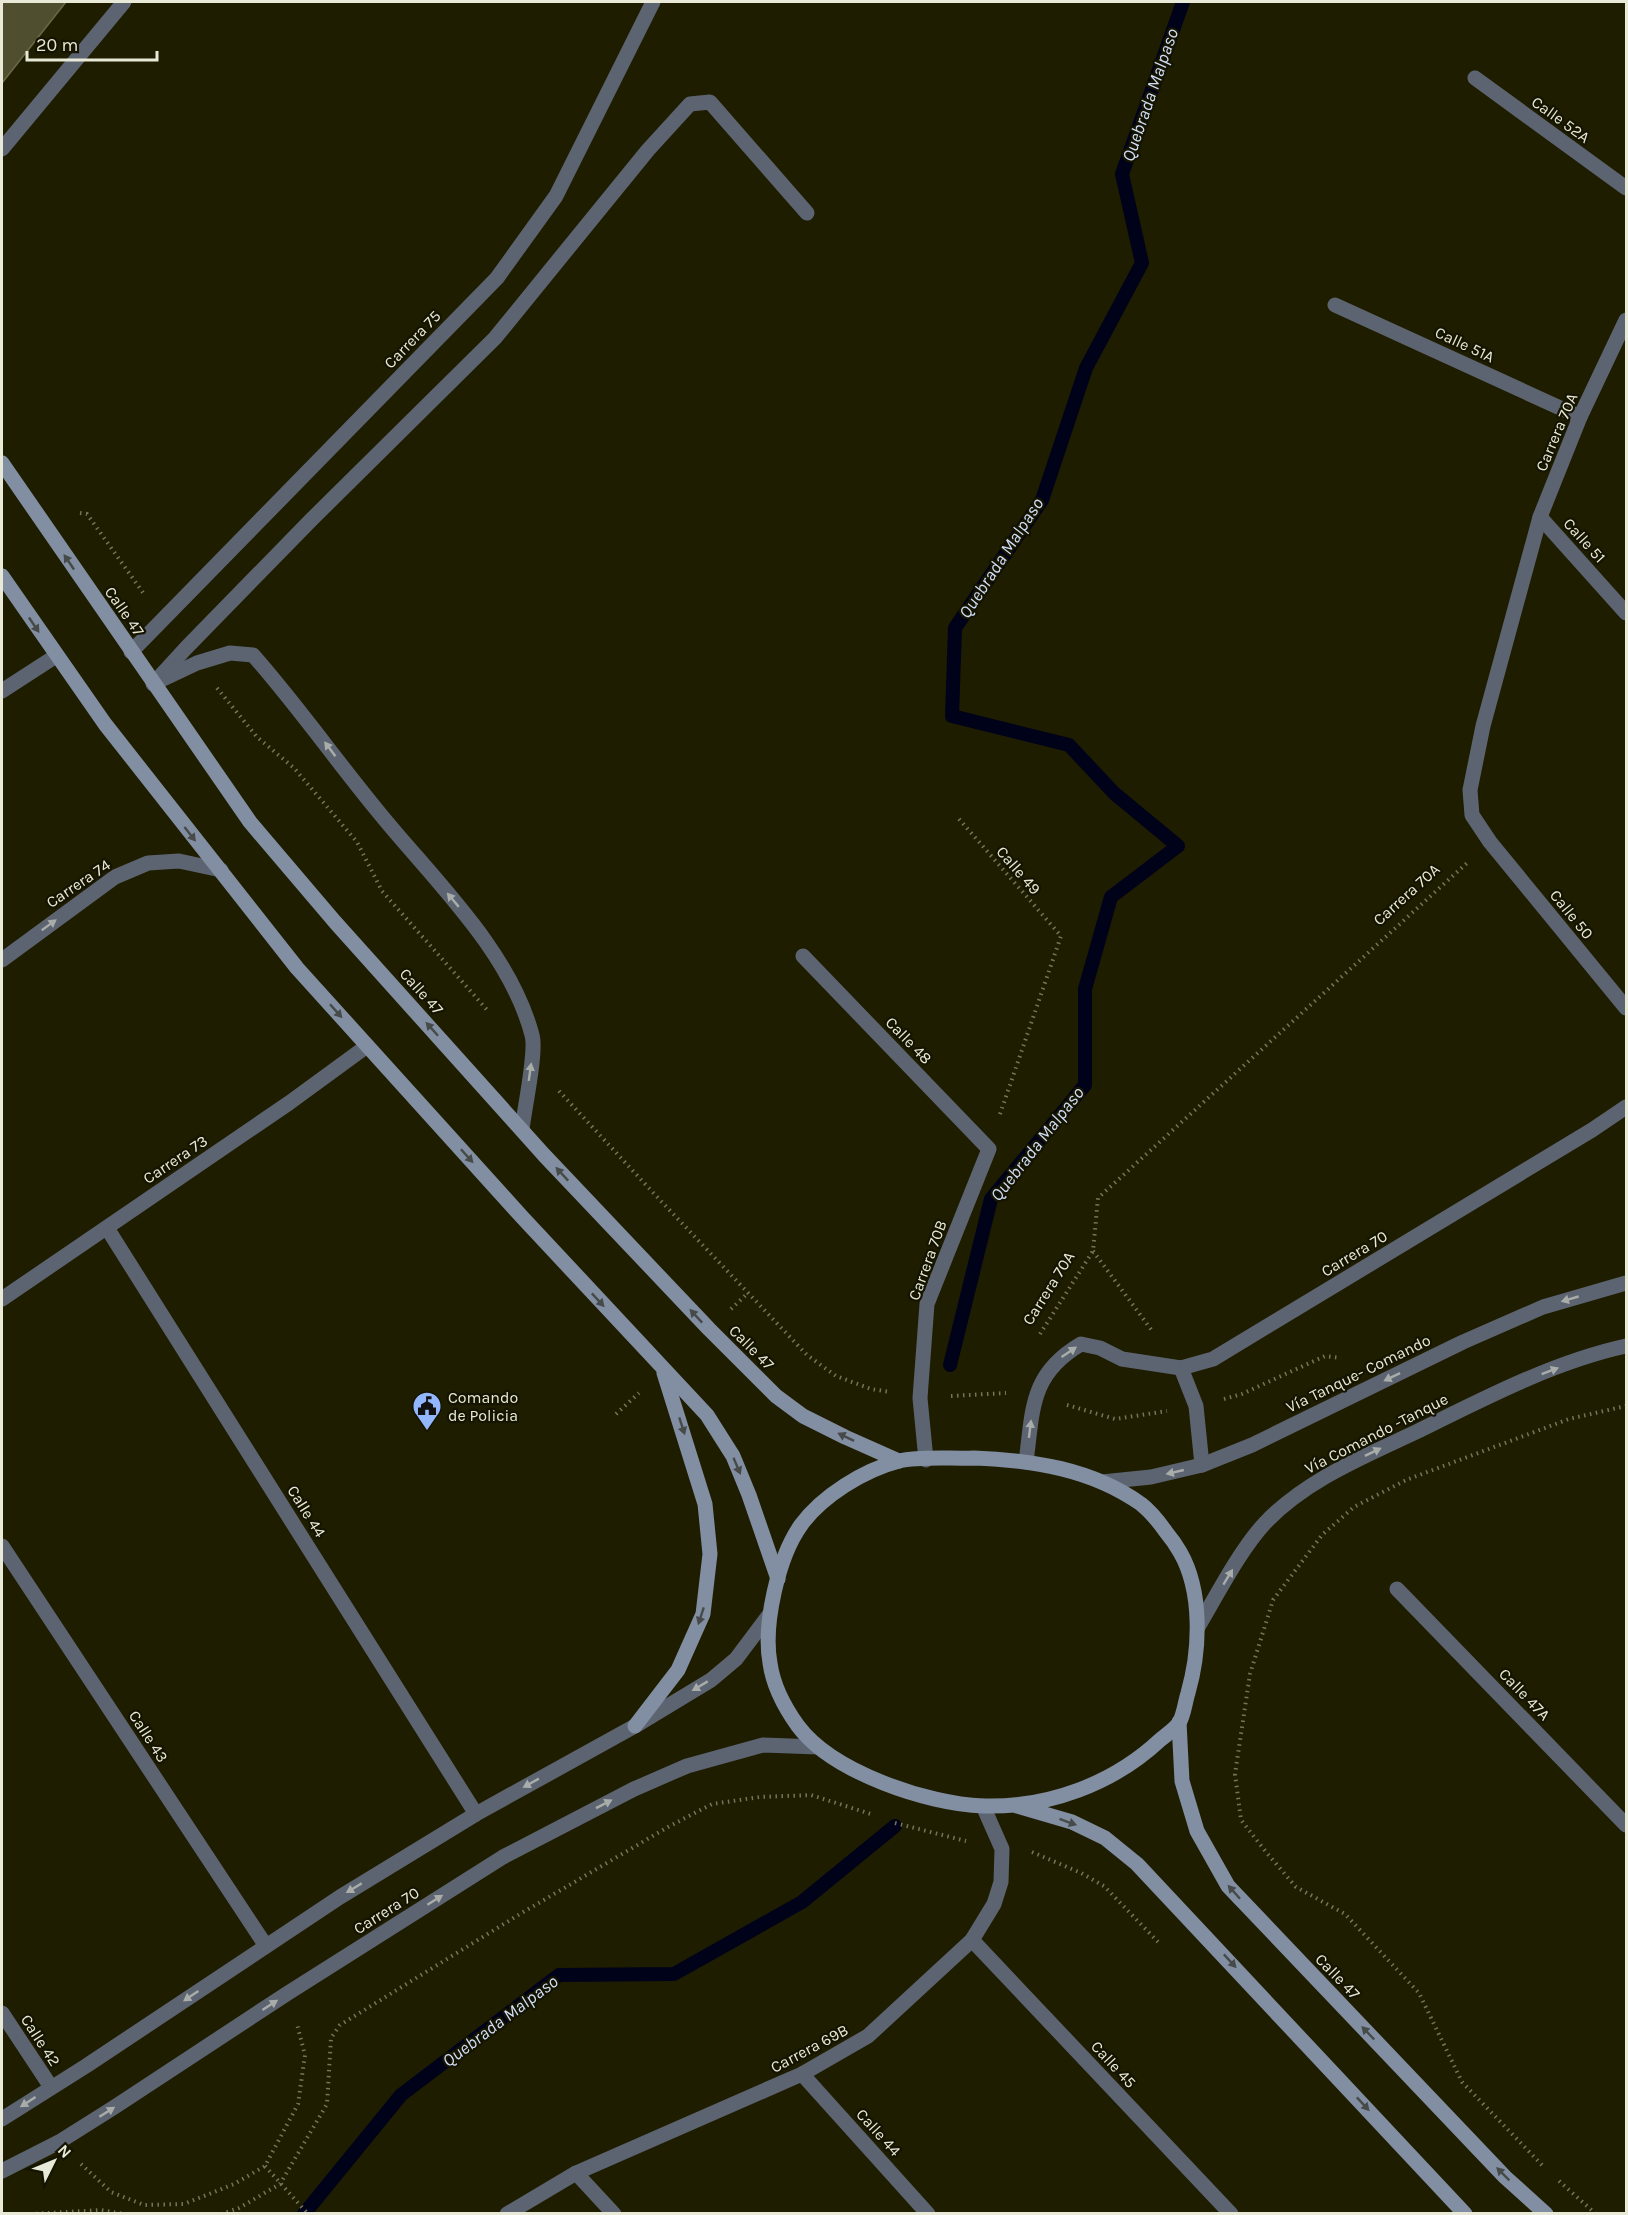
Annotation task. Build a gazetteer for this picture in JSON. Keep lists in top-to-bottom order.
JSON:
{
  "streets": {
    "main road": ["Calle 47"],
    "street": [
      "Calle 52A",
      "Carrera 75",
      "Calle 51A",
      "Carrera 70A",
      "Calle 51",
      "Carrera 74",
      "Calle 50",
      "Calle 48",
      "Carrera 73",
      "Carrera 70",
      "Carrera 70B",
      "Vía Tanque- Comando",
      "Vía Comando -Tanque",
      "Calle 44",
      "Calle 47A",
      "Calle 43",
      "Calle 42",
      "Carrera 69B",
      "Calle 45"
    ],
    "path": ["Calle 49"]
  },
  "crossings": [
    ["Carrera 75", "Calle 47"],
    ["Calle 51A", "Carrera 70A"],
    ["Carrera 70A", "Calle 51"],
    ["Carrera 70A", "Calle 50"],
    ["Calle 49", "Calle 48"],
    ["Calle 49", "Carrera 70B"],
    ["Calle 48", "Carrera 70B"],
    ["Carrera 73", "Calle 44"],
    ["Calle 44", "Carrera 69B"],
    ["Carrera 69B", "Calle 45"]
  ],
  "one_way": ["Carrera 74", "Vía Tanque- Comando", "Vía Comando -Tanque"],
  "water": ["Quebrada Malpaso"],
  "places": {
    "public building": ["Comando de Policia"]
  },
  "scale_bar": "20 m",
  "north": "top right"
}
